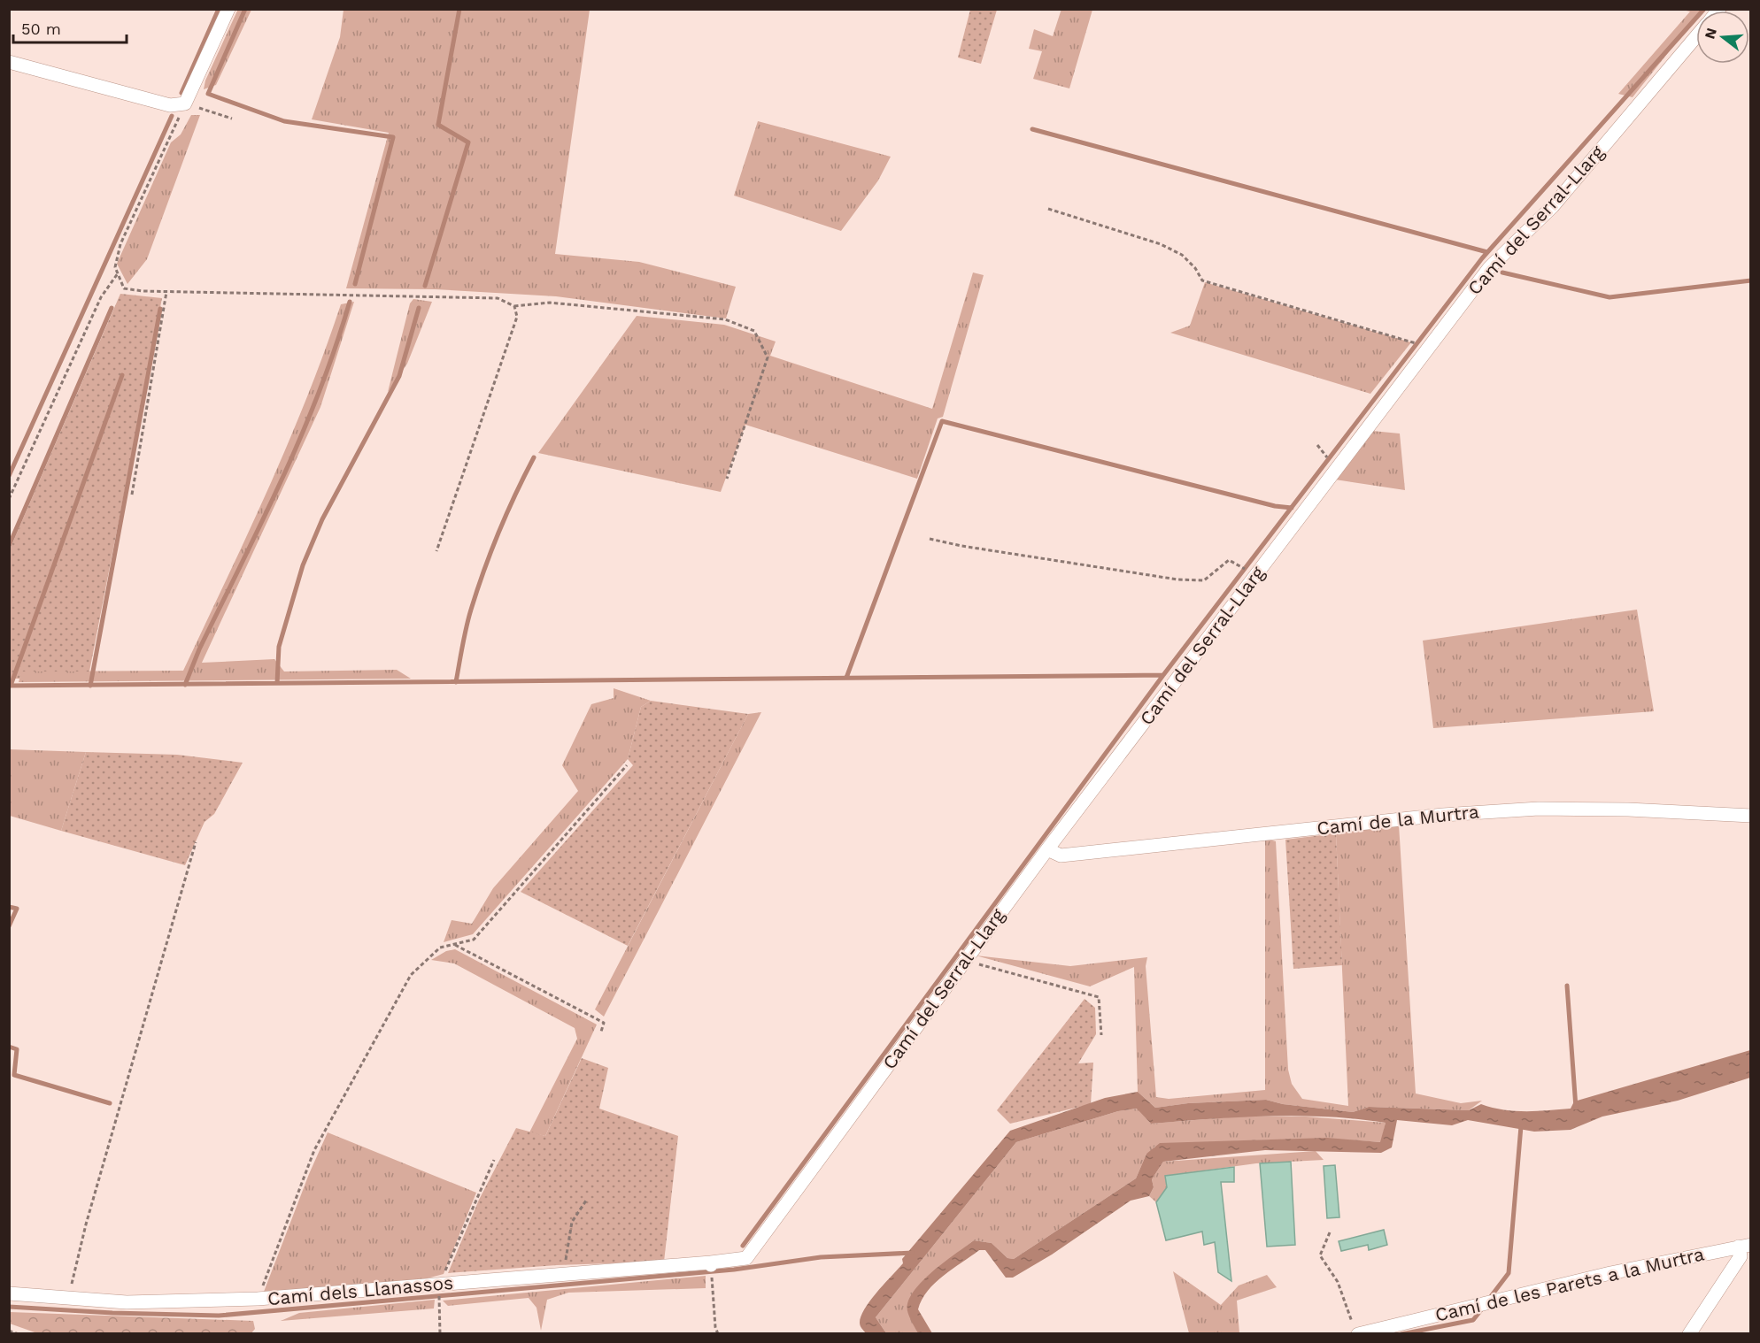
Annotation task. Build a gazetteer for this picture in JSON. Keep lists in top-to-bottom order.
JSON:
{
  "streets": {
    "street": [
      "Camí del Serral-Llarg",
      "Camí de la Murtra",
      "Camí de les Parets a la Murtra",
      "Camí dels Llanassos"
    ]
  },
  "crossings": [
    ["Camí del Serral-Llarg", "Camí de la Murtra"],
    ["Camí del Serral-Llarg", "Camí dels Llanassos"]
  ],
  "scale_bar": "50 m",
  "north": "left"
}
